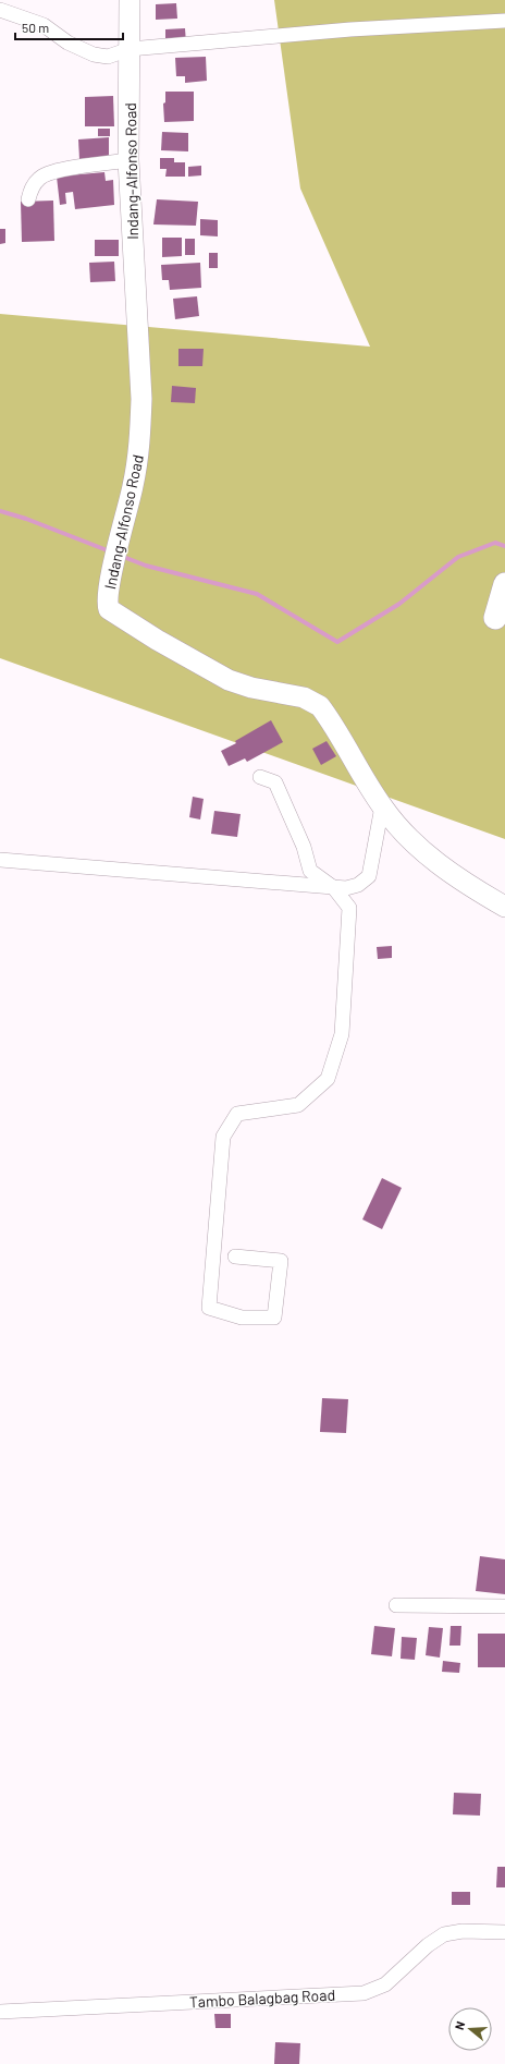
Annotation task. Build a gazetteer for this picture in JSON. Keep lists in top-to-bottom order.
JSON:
{
  "streets": {
    "main road": ["Indang-Alfonso Road"],
    "street": ["Tambo Balagbag Road"]
  },
  "scale_bar": "50 m",
  "north": "left"
}
